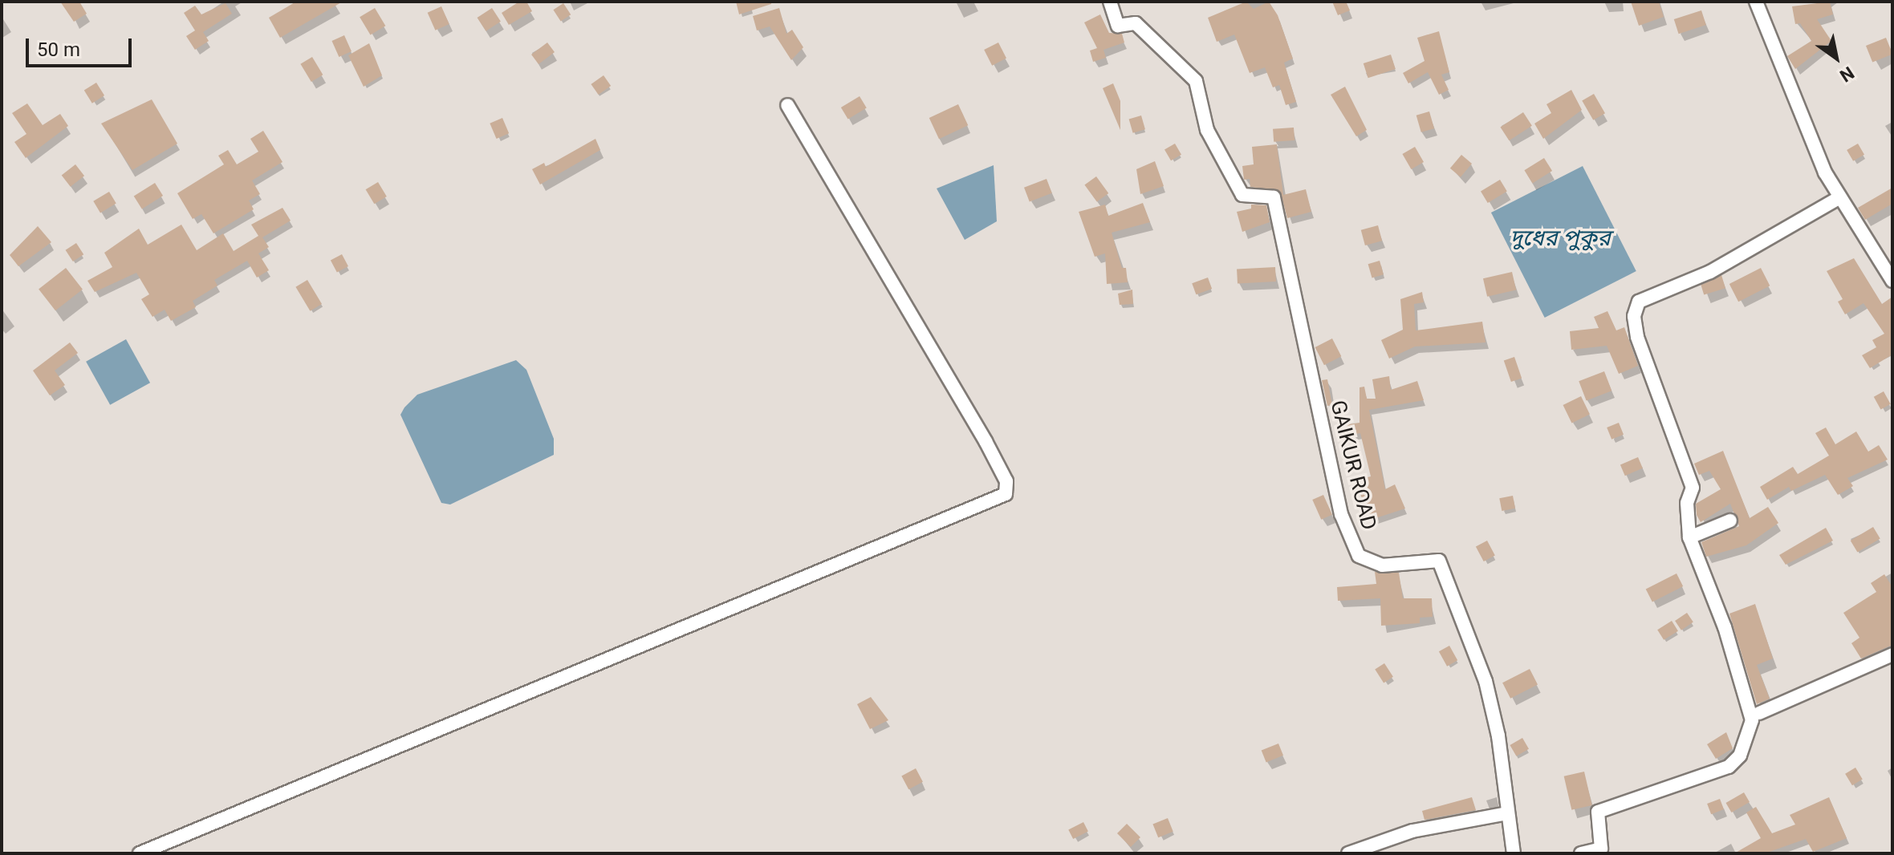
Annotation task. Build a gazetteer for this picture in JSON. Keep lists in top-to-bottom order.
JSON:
{
  "streets": {
    "street": ["GAIKUR ROAD"]
  },
  "water": ["দুধের পুকুর"],
  "scale_bar": "50 m",
  "north": "bottom right"
}
